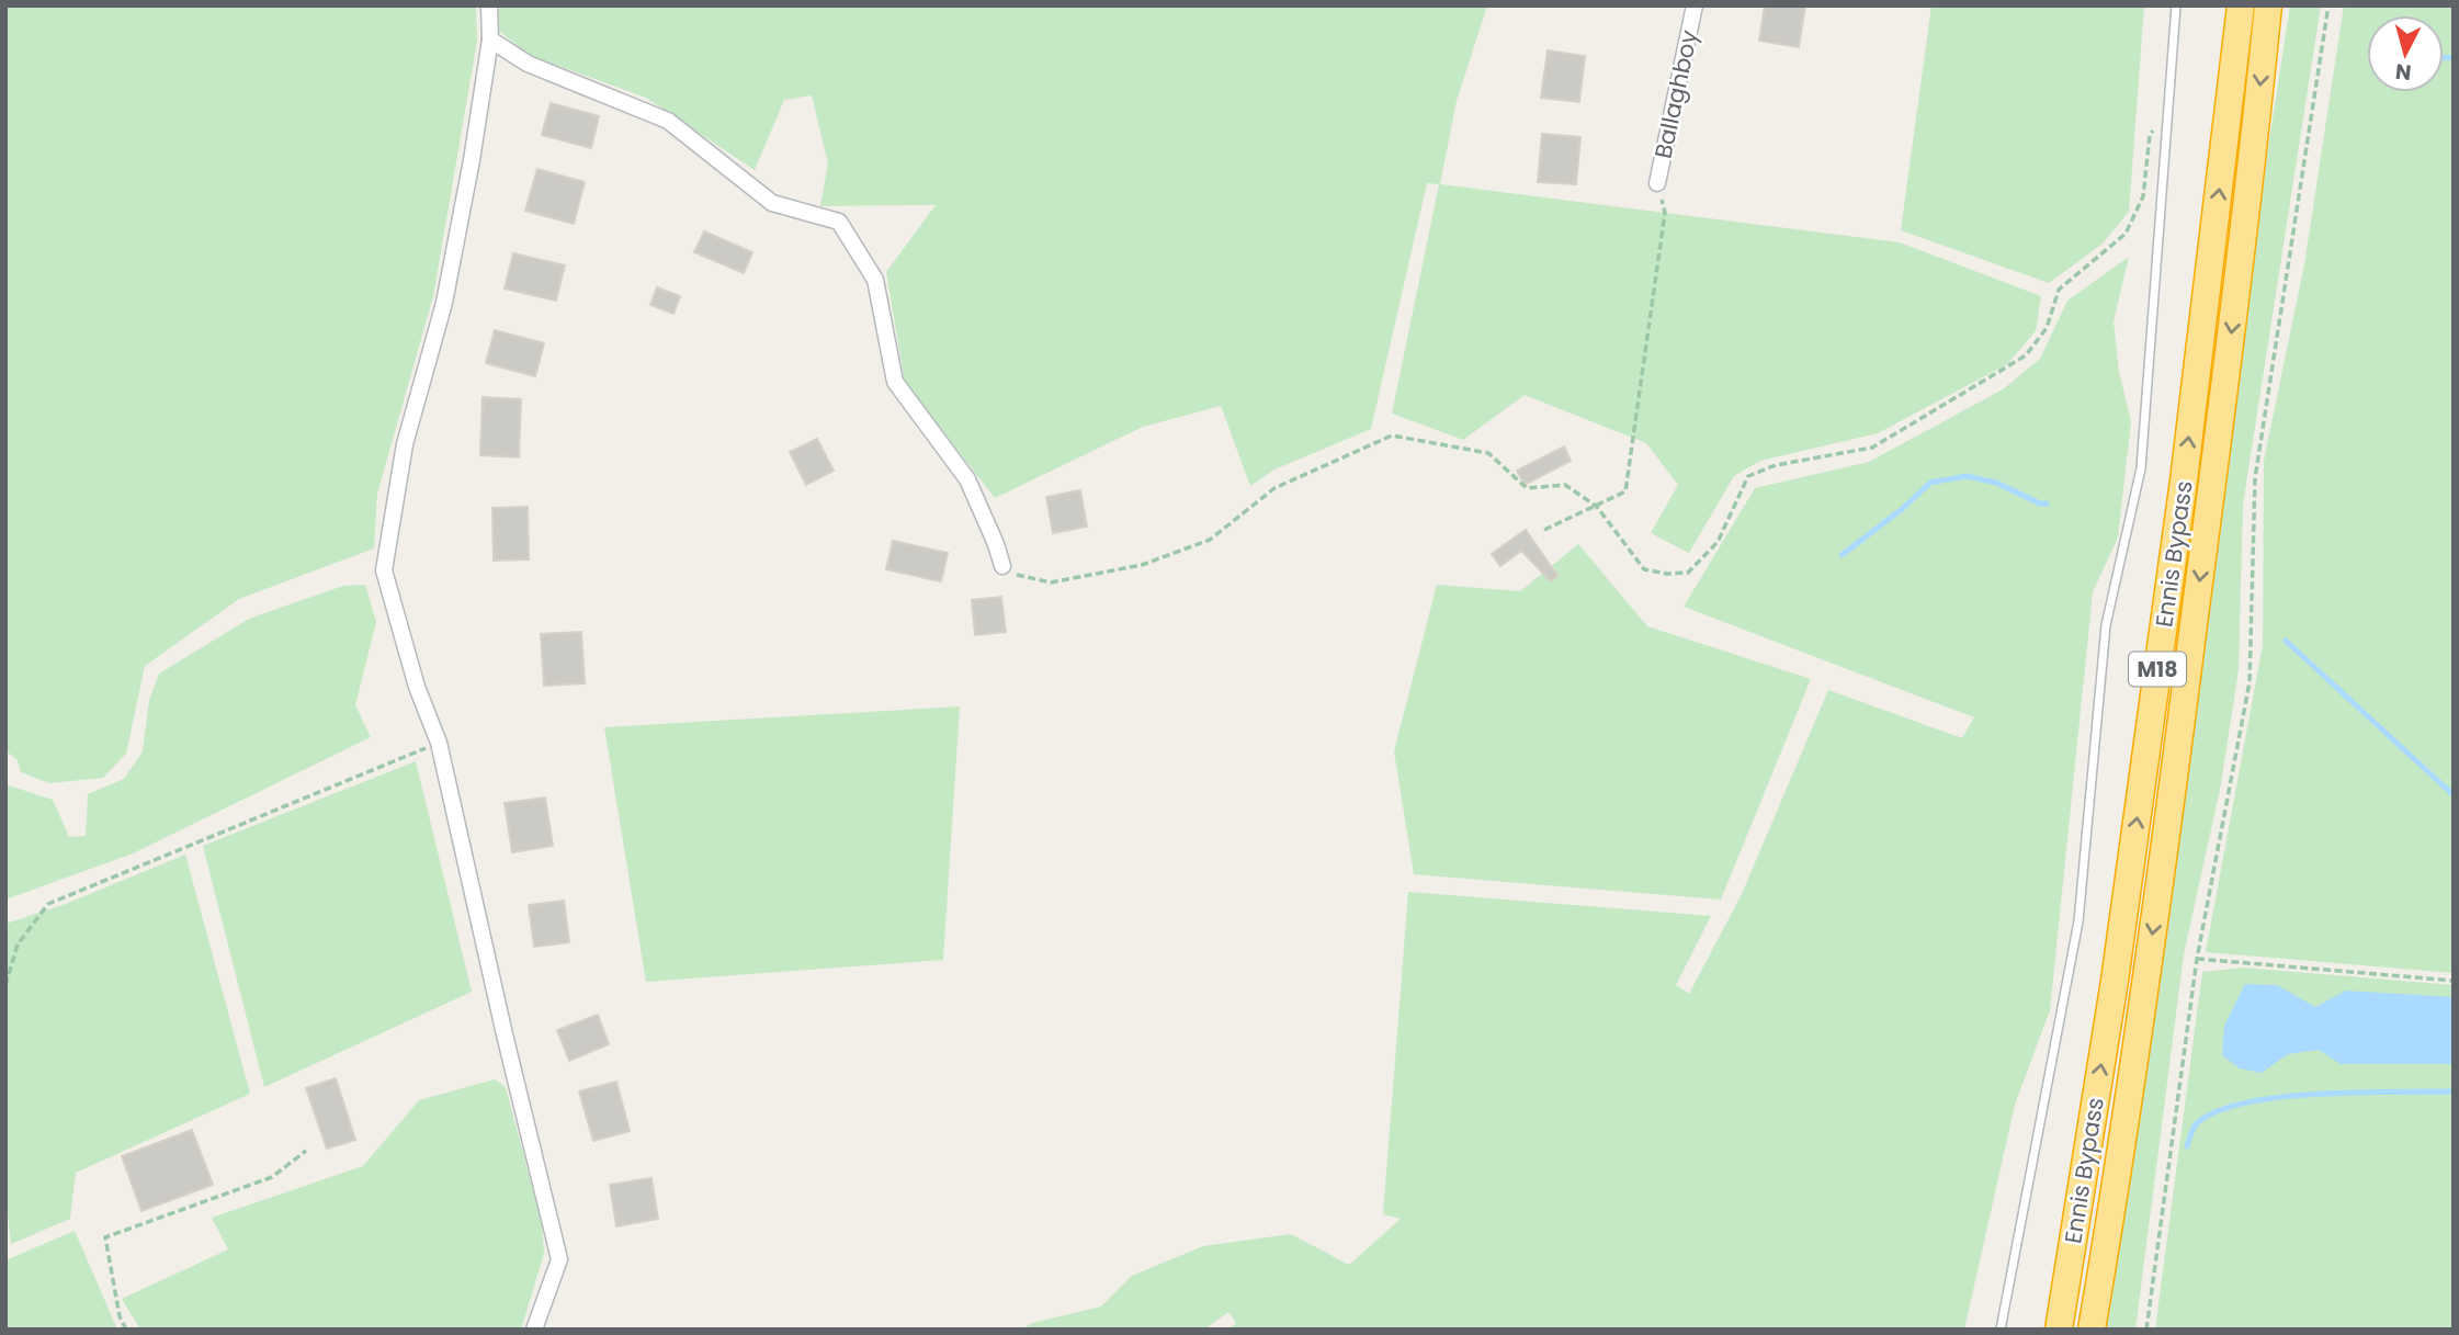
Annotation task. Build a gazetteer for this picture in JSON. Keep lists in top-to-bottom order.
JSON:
{
  "streets": {
    "highway": ["Ennis Bypass", "M18"],
    "street": ["Ballaghboy"]
  },
  "north": "bottom"
}
